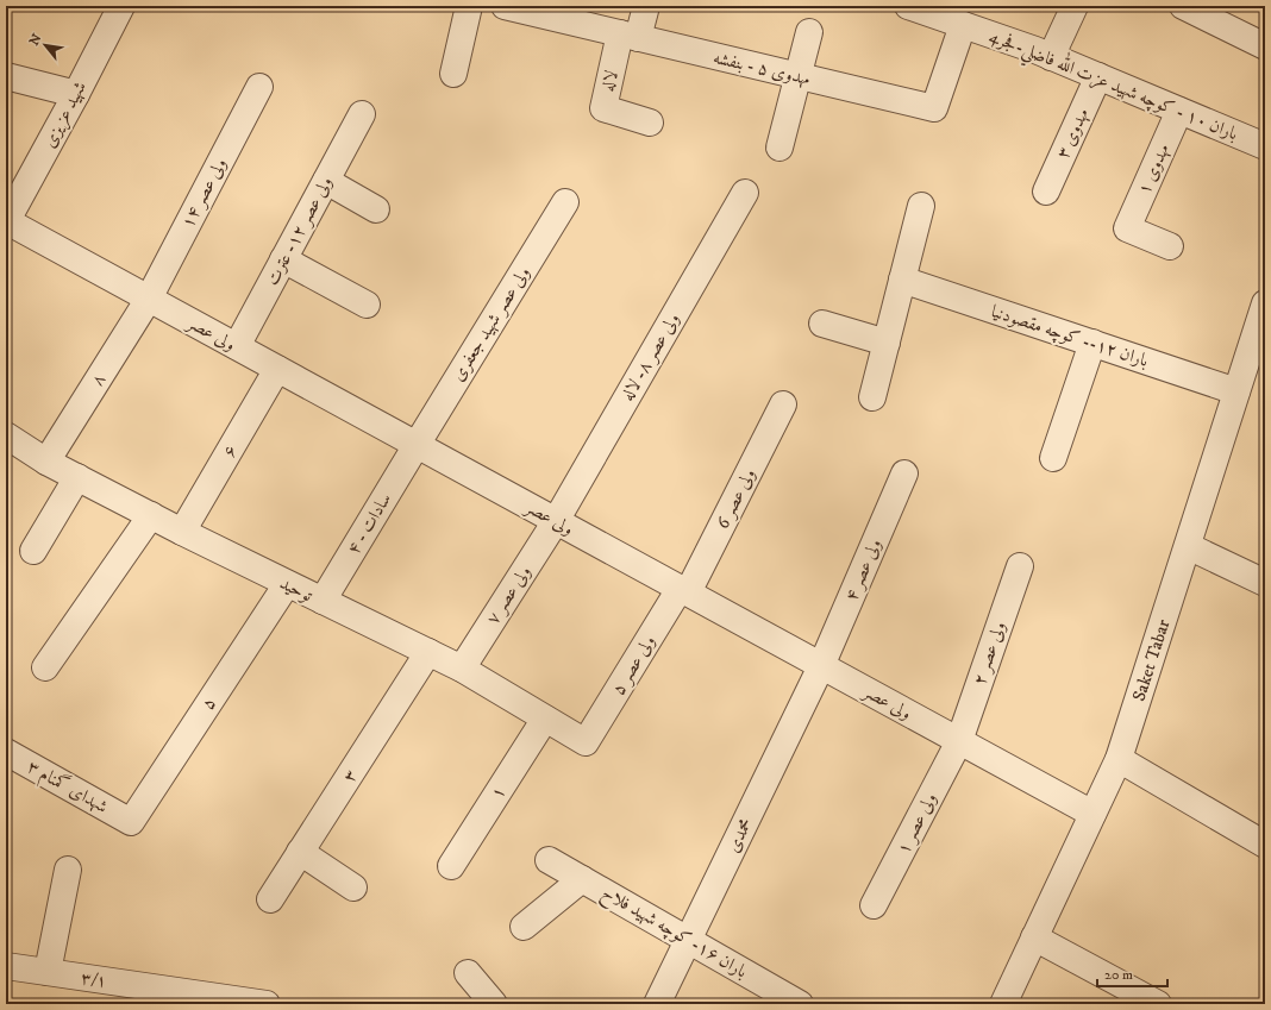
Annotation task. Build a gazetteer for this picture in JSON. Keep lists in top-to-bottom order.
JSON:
{
  "streets": {
    "street": [
      "مهدوی ۵ - بنفشه",
      "لاله",
      "باران ۱۰ - كوچه شهيد عزت الله فاضلي-فجر4",
      "شهید عزیزی",
      "مهدوی ۳",
      "مهدوی ۱",
      "ولی عصر ۱۴",
      "ولی عصر ۱۲- عترت",
      "ولی عصر شهید جعفری",
      "ولی عصر",
      "باران ۱۲-- كوچه مقصودنيا",
      "ولی عصر ۸- لاله",
      "۸",
      "۶",
      "ولی عصر 6",
      "۴ - سادات",
      "ولی عصر ۴",
      "توحید",
      "ولی عصر ۷",
      "ولی عصر ۲",
      "Saket Tabar",
      "ولی عصر ۵",
      "۵",
      "۳",
      "شهدای گمنام ۳",
      "۱",
      "ولی عصر ۱",
      "محمدی",
      "باران ۱۶- کوچه شهید فلاح",
      "۳/۱"
    ]
  },
  "crossings": [
    ["مهدوی ۵ - بنفشه", "لاله"],
    ["مهدوی ۵ - بنفشه", "باران ۱۰ - كوچه شهيد عزت الله فاضلي-فجر4"],
    ["باران ۱۰ - كوچه شهيد عزت الله فاضلي-فجر4", "مهدوی ۳"],
    ["باران ۱۰ - كوچه شهيد عزت الله فاضلي-فجر4", "مهدوی ۱"],
    ["شهید عزیزی", "ولی عصر"],
    ["ولی عصر ۱۴", "ولی عصر"],
    ["ولی عصر ۱۴", "۸"],
    ["ولی عصر ۱۲- عترت", "ولی عصر"],
    ["ولی عصر شهید جعفری", "ولی عصر"],
    ["ولی عصر شهید جعفری", "۴ - سادات"],
    ["ولی عصر", "ولی عصر ۸- لاله"],
    ["ولی عصر", "۸"],
    ["ولی عصر", "۶"],
    ["ولی عصر", "ولی عصر 6"],
    ["ولی عصر", "۴ - سادات"],
    ["ولی عصر", "ولی عصر ۴"],
    ["ولی عصر", "ولی عصر ۷"],
    ["ولی عصر", "ولی عصر ۲"],
    ["ولی عصر", "Saket Tabar"],
    ["ولی عصر", "ولی عصر ۵"],
    ["ولی عصر", "ولی عصر ۱"],
    ["ولی عصر", "محمدی"],
    ["باران ۱۲-- كوچه مقصودنيا", "Saket Tabar"],
    ["ولی عصر ۸- لاله", "ولی عصر ۷"],
    ["۸", "توحید"],
    ["۶", "توحید"],
    ["ولی عصر 6", "ولی عصر ۵"],
    ["۴ - سادات", "توحید"],
    ["ولی عصر ۴", "محمدی"],
    ["توحید", "ولی عصر ۷"],
    ["توحید", "ولی عصر ۵"],
    ["توحید", "۵"],
    ["توحید", "۳"],
    ["توحید", "۱"],
    ["ولی عصر ۲", "ولی عصر ۱"],
    ["۵", "شهدای گمنام ۳"],
    ["محمدی", "باران ۱۶- کوچه شهید فلاح"]
  ],
  "scale_bar": "20 m",
  "north": "top left"
}
